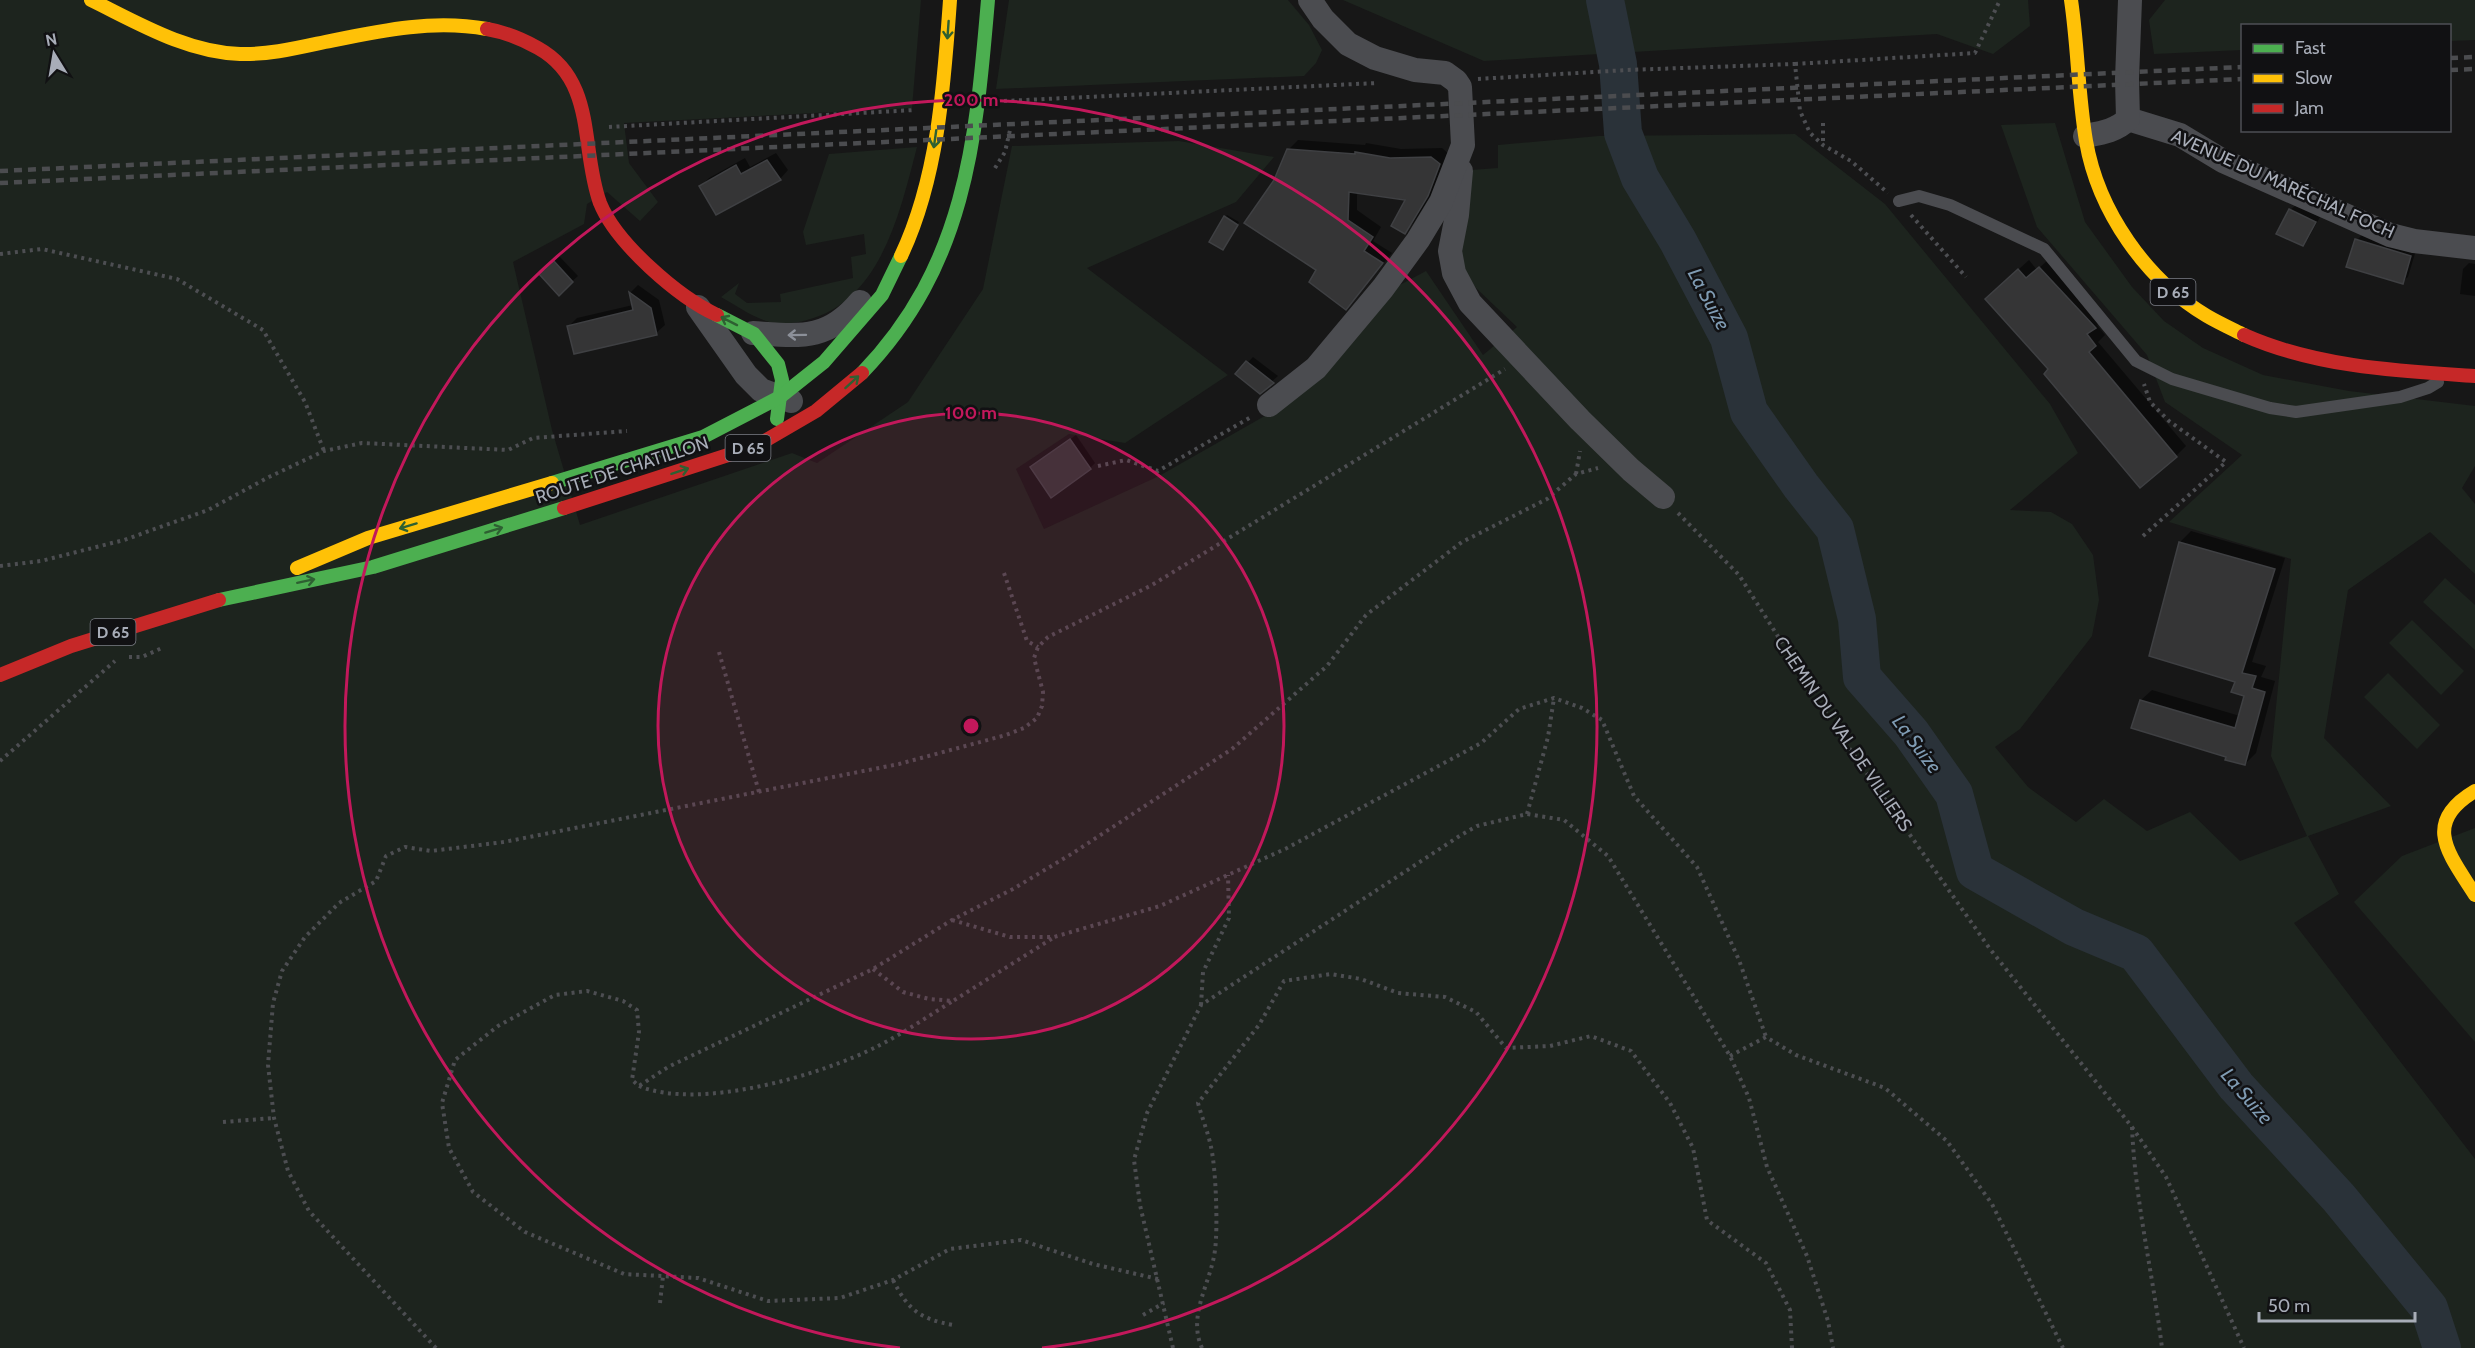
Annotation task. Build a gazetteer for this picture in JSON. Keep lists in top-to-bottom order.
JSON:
{
  "streets": {
    "main road": ["D 65", "ROUTE DE CHATILLON"],
    "street": ["AVENUE DU MARÉCHAL FOCH"],
    "path": ["CHEMIN DU VAL DE VILLIERS"]
  },
  "water": ["La Suize"],
  "legend": ["Fast", "Slow", "Jam"],
  "scale_bar": "50 m",
  "north": "top",
  "rings": ["200 m", "100 m"]
}
